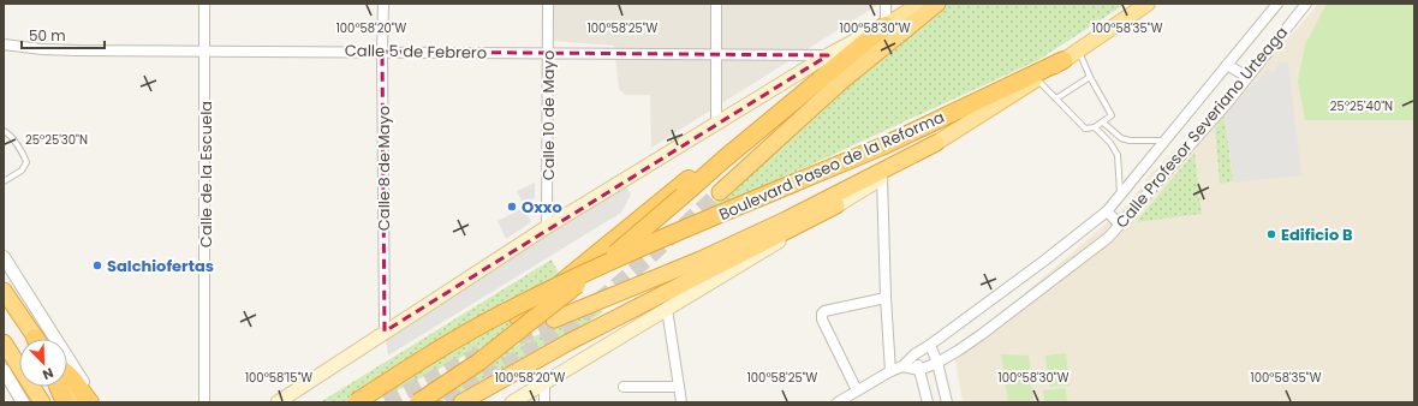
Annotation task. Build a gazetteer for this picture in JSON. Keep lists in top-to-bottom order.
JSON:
{
  "streets": {
    "highway": ["Boulevard Paseo de la Reforma"],
    "street": [
      "Calle 5 de Febrero",
      "Calle 10 de Mayo",
      "Calle Profesor Severiano Urteaga",
      "Calle 8 de Mayo",
      "Calle de la Escuela"
    ]
  },
  "crossings": [
    ["Calle 5 de Febrero", "Calle 10 de Mayo"],
    ["Calle 5 de Febrero", "Calle 8 de Mayo"],
    ["Calle 5 de Febrero", "Calle de la Escuela"]
  ],
  "places": ["Oxxo", "Edificio B", "Salchiofertas"],
  "scale_bar": "50 m",
  "north": "bottom right",
  "coordinates": [
    "100°58'20\"W",
    "100°58'25\"W",
    "100°58'30\"W",
    "100°58'35\"W",
    "25°25'40\"N",
    "25°25'30\"N",
    "100°58'15\"W"
  ]
}
